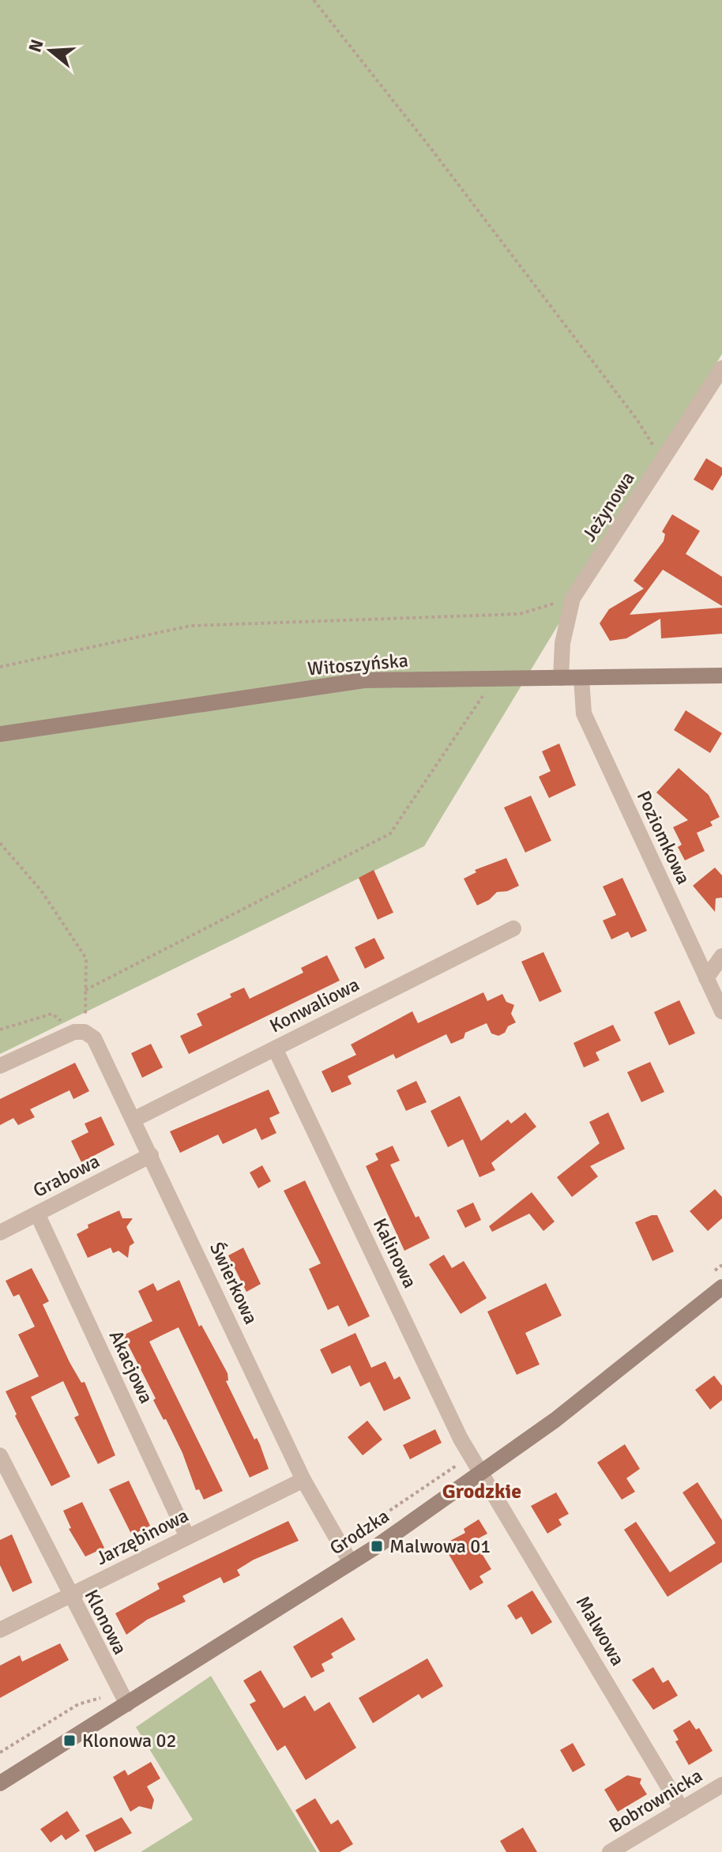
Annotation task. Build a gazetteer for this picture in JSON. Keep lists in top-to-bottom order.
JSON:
{
  "streets": {
    "street": [
      "Jeżynowa",
      "Witoszyńska",
      "Poziomkowa",
      "Konwaliowa",
      "Grabowa",
      "Kalinowa",
      "Świerkowa",
      "Akacjowa",
      "Grodzka",
      "Jarzębinowa",
      "Klonowa",
      "Malwowa",
      "Bobrownicka"
    ]
  },
  "crossings": [
    ["Jeżynowa", "Witoszyńska"],
    ["Witoszyńska", "Poziomkowa"],
    ["Konwaliowa", "Kalinowa"],
    ["Konwaliowa", "Świerkowa"],
    ["Grabowa", "Świerkowa"],
    ["Grabowa", "Akacjowa"],
    ["Kalinowa", "Grodzka"],
    ["Kalinowa", "Malwowa"],
    ["Świerkowa", "Grodzka"],
    ["Świerkowa", "Jarzębinowa"],
    ["Akacjowa", "Jarzębinowa"],
    ["Grodzka", "Klonowa"],
    ["Grodzka", "Malwowa"],
    ["Jarzębinowa", "Klonowa"],
    ["Malwowa", "Bobrownicka"]
  ],
  "districts": ["Grodzkie"],
  "places": {
    "transit": ["Malwowa 01", "Klonowa 02"]
  },
  "north": "left"
}
